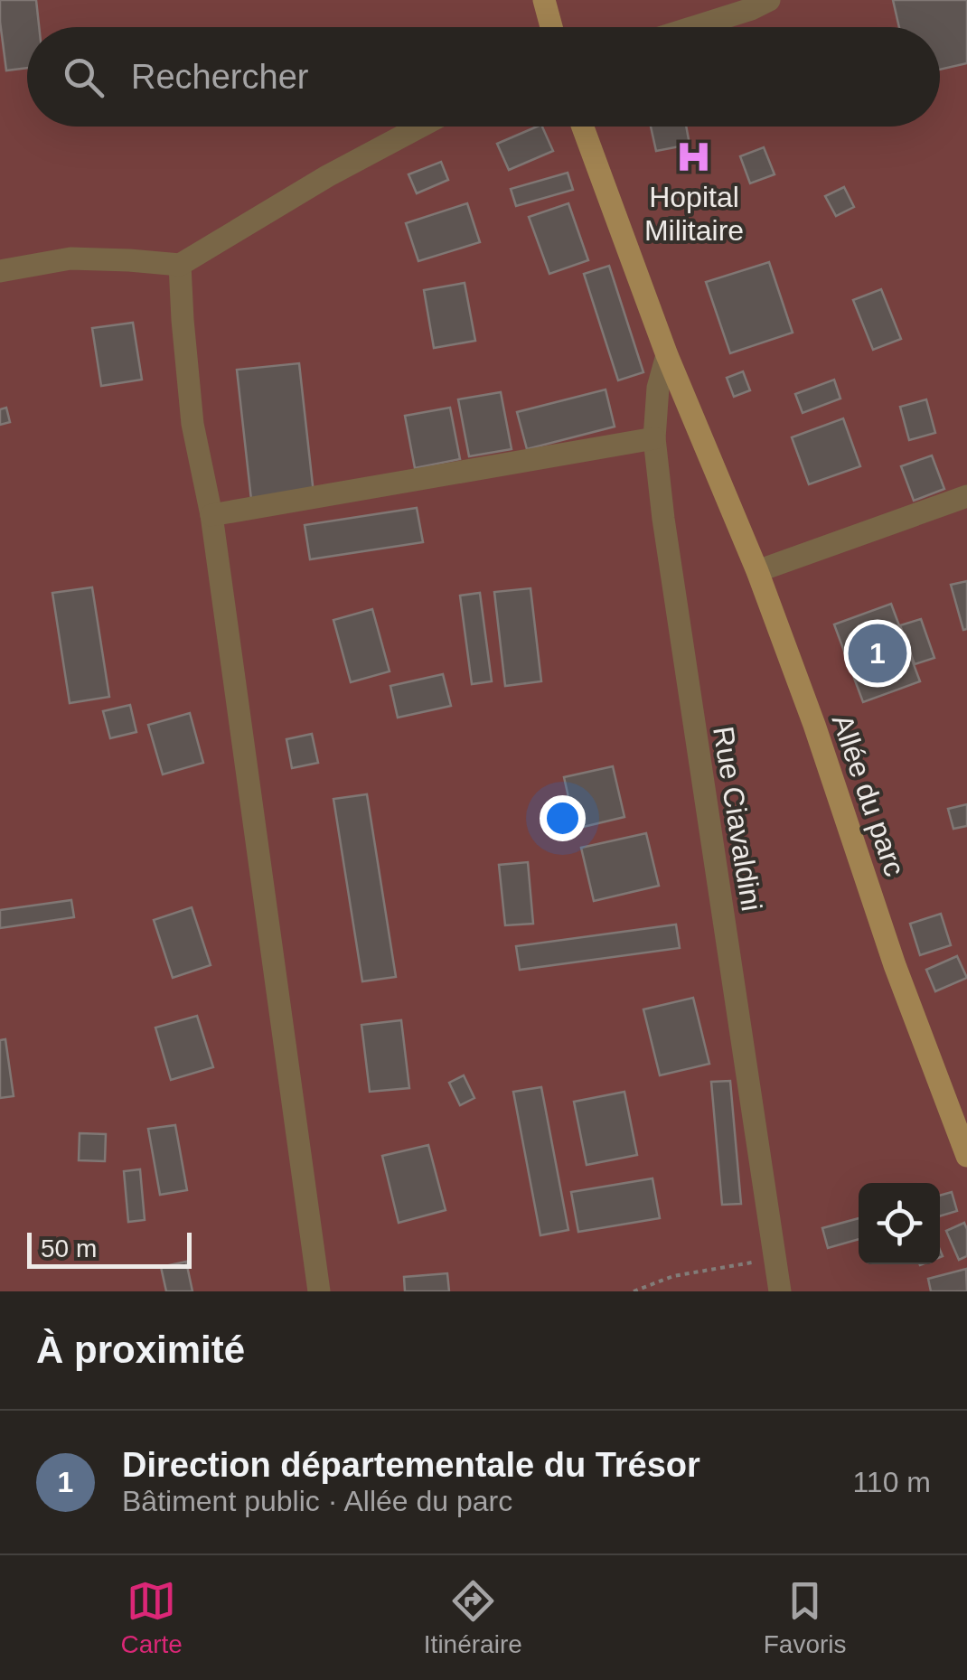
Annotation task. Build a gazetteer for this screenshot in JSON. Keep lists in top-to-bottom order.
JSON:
{
  "streets": {
    "street": ["Allée du parc", "Rue Ciavaldini"]
  },
  "crossings": [
    ["Allée du parc", "Rue Ciavaldini"]
  ],
  "places": {
    "hospital": ["Hopital Militaire"]
  },
  "scale_bar": "50 m",
  "page": {
    "search": "Rechercher",
    "pins": "1",
    "scale": "50 m",
    "heading": "À proximité",
    "list": [
      {
        "mark": "1",
        "name": "Direction départementale du Trésor",
        "note": "Bâtiment public · Allée du parc",
        "value": "110 m"
      }
    ],
    "nav": ["Carte", "Itinéraire", "Favoris"]
  }
}
